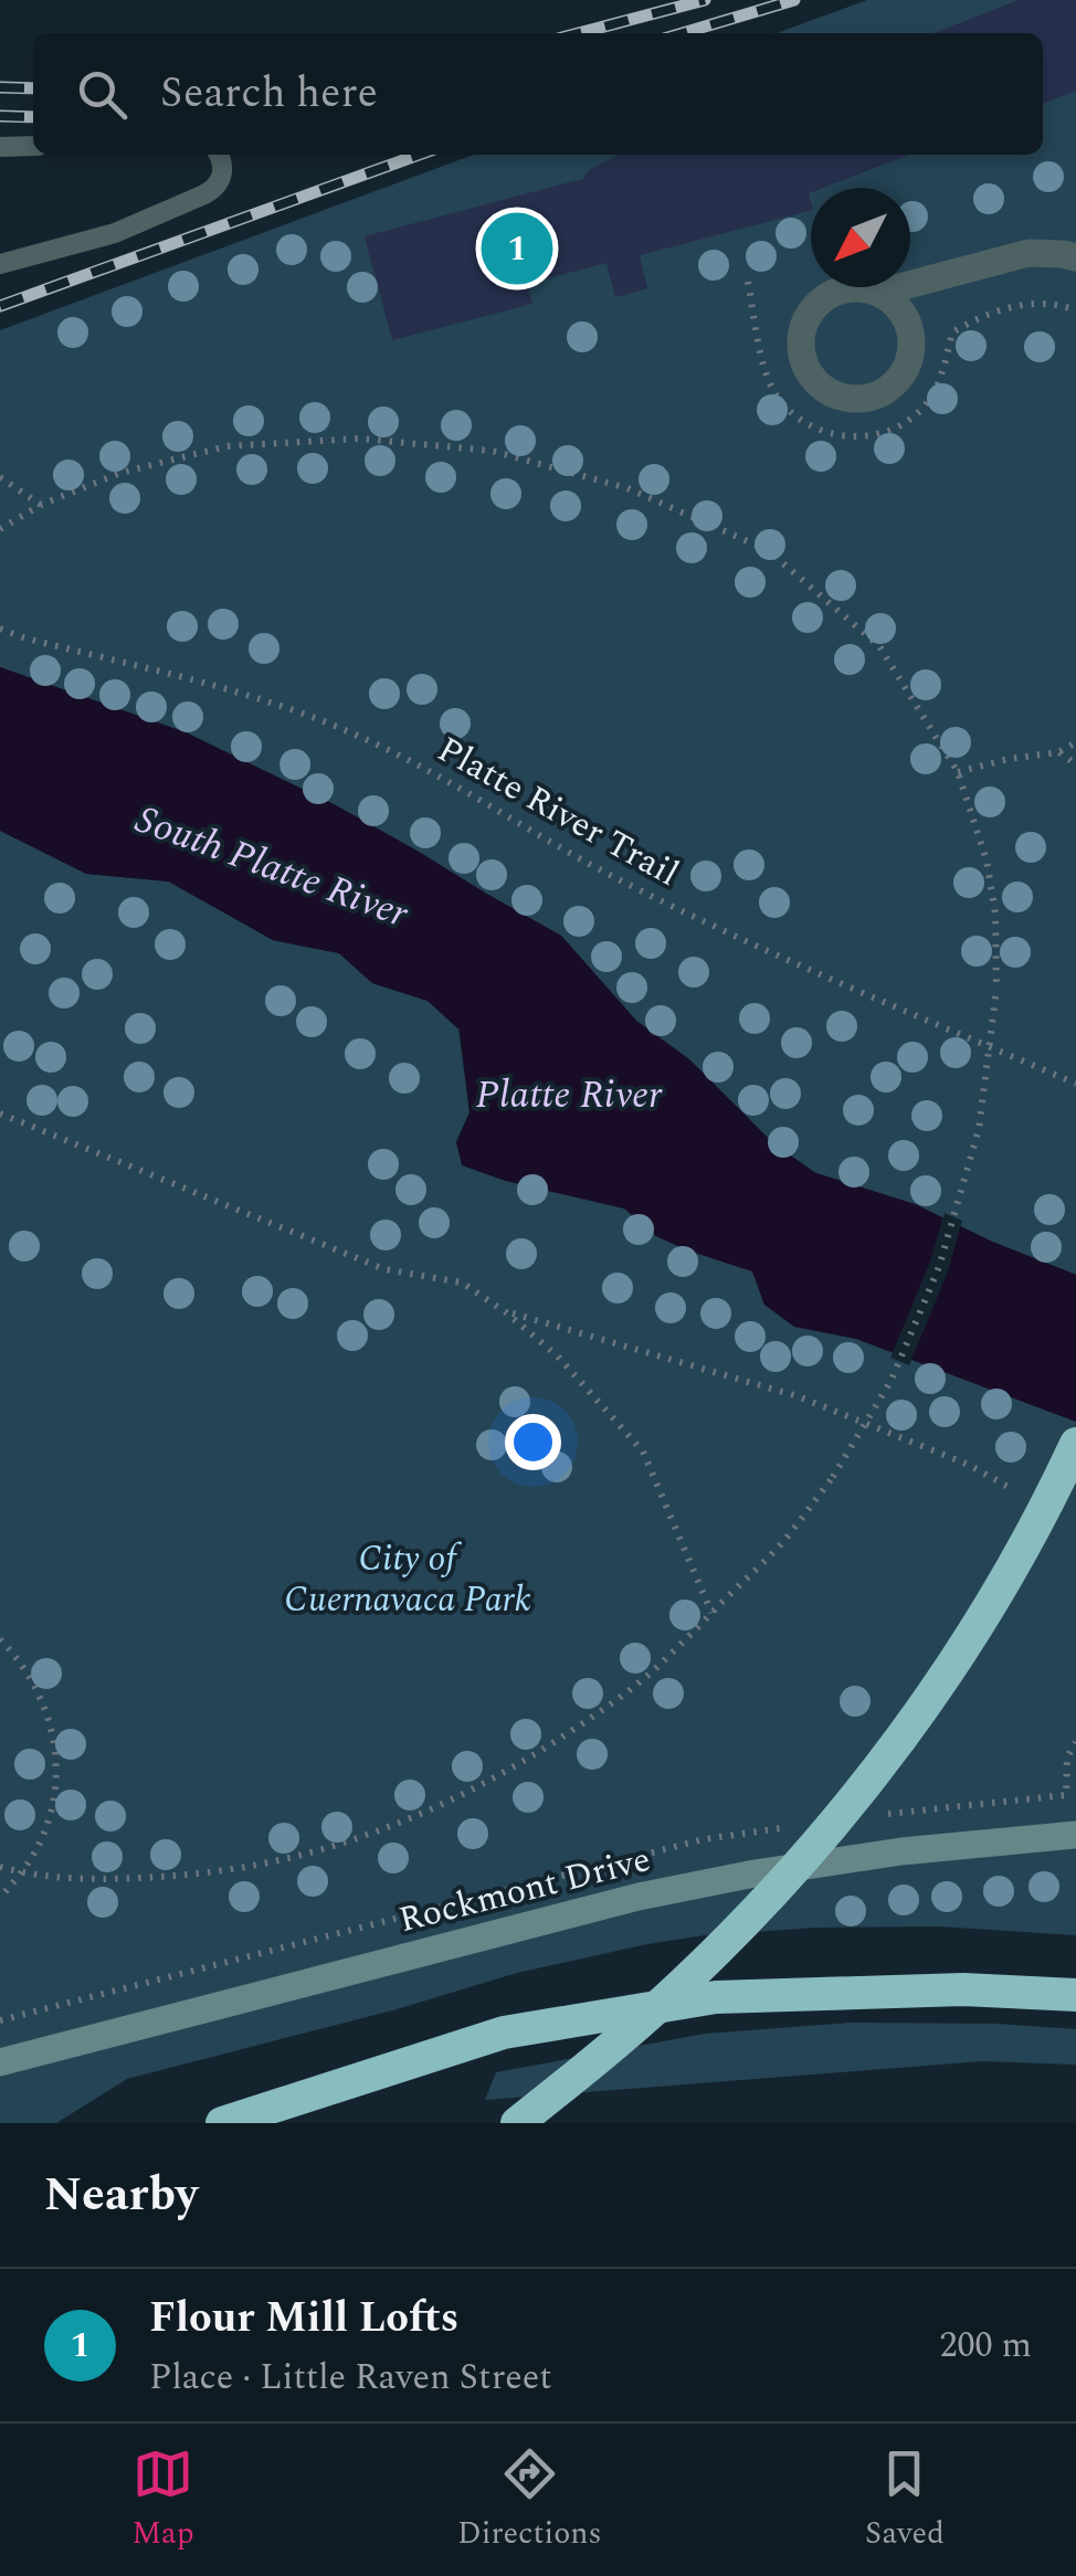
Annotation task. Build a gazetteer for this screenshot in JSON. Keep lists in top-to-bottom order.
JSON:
{
  "streets": {
    "street": ["Rockmont Drive"],
    "path": ["Platte River Trail"]
  },
  "water": ["South Platte River", "Platte River"],
  "parks": ["City of Cuernavaca Park"],
  "north": "bottom left",
  "page": {
    "search": "Search here",
    "pins": "1",
    "heading": "Nearby",
    "list": [
      {
        "mark": "1",
        "name": "Flour Mill Lofts",
        "note": "Place · Little Raven Street",
        "value": "200 m"
      }
    ],
    "nav": ["Map", "Directions", "Saved"]
  }
}
